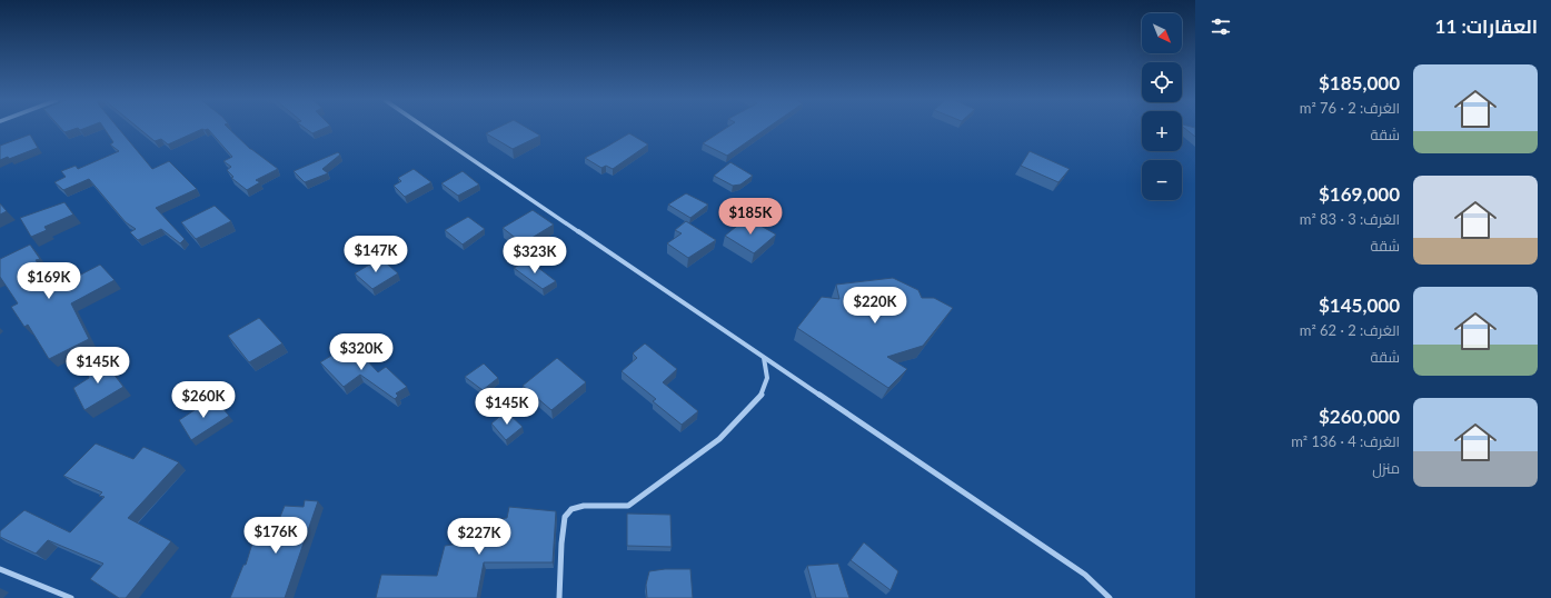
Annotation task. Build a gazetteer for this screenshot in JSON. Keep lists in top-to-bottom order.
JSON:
{
  "north": "bottom right",
  "page": {
    "heading": "العقارات: 11",
    "map_buttons": ["+", "−"],
    "list": [
      {
        "name": "$185,000",
        "note": "الغرف: 2 · 76 m² · شقة"
      },
      {
        "name": "$169,000",
        "note": "الغرف: 3 · 83 m² · شقة"
      },
      {
        "name": "$145,000",
        "note": "الغرف: 2 · 62 m² · شقة"
      },
      {
        "name": "$260,000",
        "note": "الغرف: 4 · 136 m² · منزل"
      }
    ],
    "price": [
      "$185K",
      "$147K",
      "$323K",
      "$169K",
      "$220K",
      "$320K",
      "$145K",
      "$260K",
      "$145K",
      "$176K",
      "$227K"
    ]
  }
}
